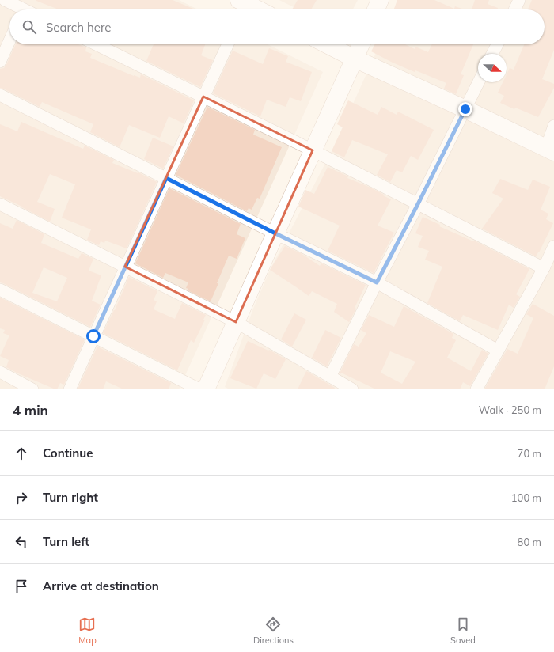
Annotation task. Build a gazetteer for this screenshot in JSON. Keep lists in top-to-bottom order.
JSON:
{
  "north": "right",
  "page": {
    "search": "Search here",
    "heading": ["4 min", "Walk · 250 m"],
    "list": [
      ["Continue", "70 m"],
      ["Turn right", "100 m"],
      ["Turn left", "80 m"],
      "Arrive at destination"
    ],
    "nav": ["Map", "Directions", "Saved"]
  }
}
